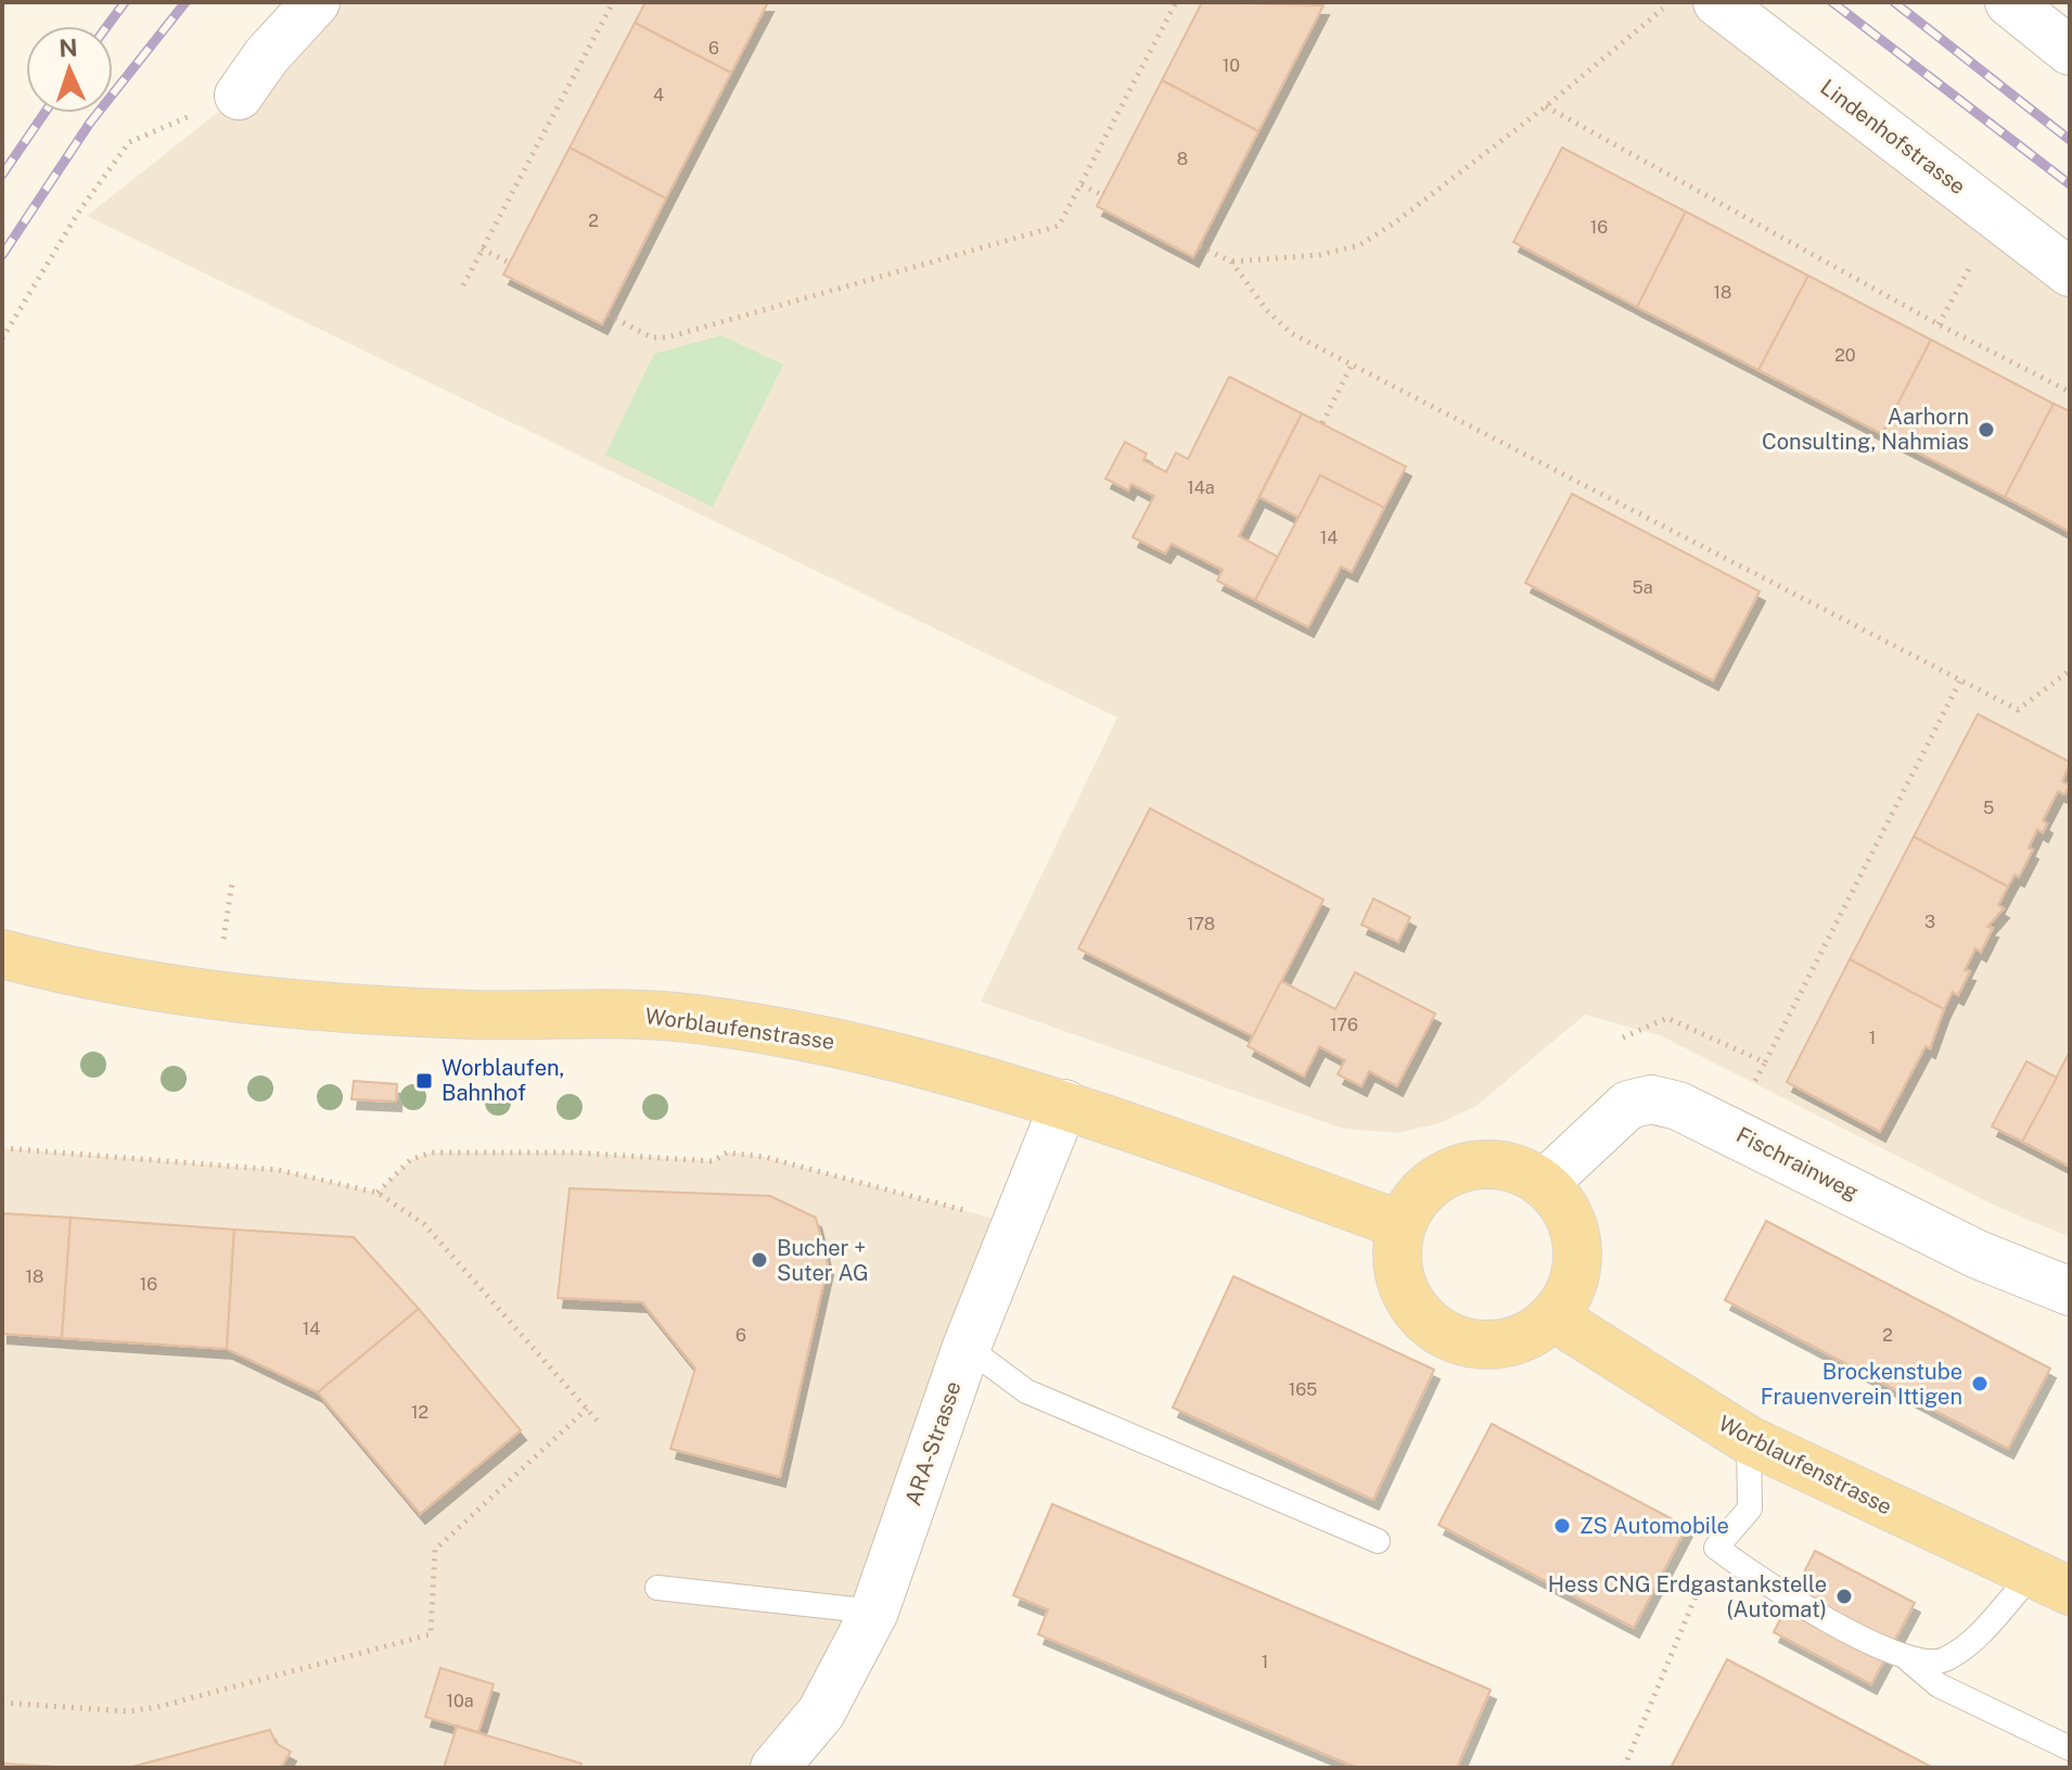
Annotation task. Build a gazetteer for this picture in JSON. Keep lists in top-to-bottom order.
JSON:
{
  "streets": {
    "main road": ["Worblaufenstrasse"],
    "street": ["Lindenhofstrasse", "Fischrainweg", "ARA-Strasse"]
  },
  "crossings": [
    ["Worblaufenstrasse", "Fischrainweg"],
    ["Worblaufenstrasse", "ARA-Strasse"]
  ],
  "places": {
    "other": [
      "Aarhorn Consulting, Nahmias",
      "Bucher + Suter AG",
      "Brockenstube Frauenverein Ittigen",
      "ZS Automobile",
      "Hess CNG Erdgastankstelle (Automat)"
    ],
    "transit": ["Worblaufen, Bahnhof"]
  },
  "house_numbers": [
    "6",
    "10",
    "4",
    "8",
    "2",
    "16",
    "18",
    "20",
    "14a",
    "14",
    "5a",
    "5",
    "3",
    "178",
    "176",
    "1",
    "18",
    "16",
    "14",
    "6",
    "2",
    "165",
    "12",
    "1",
    "10a"
  ],
  "north": "top"
}
